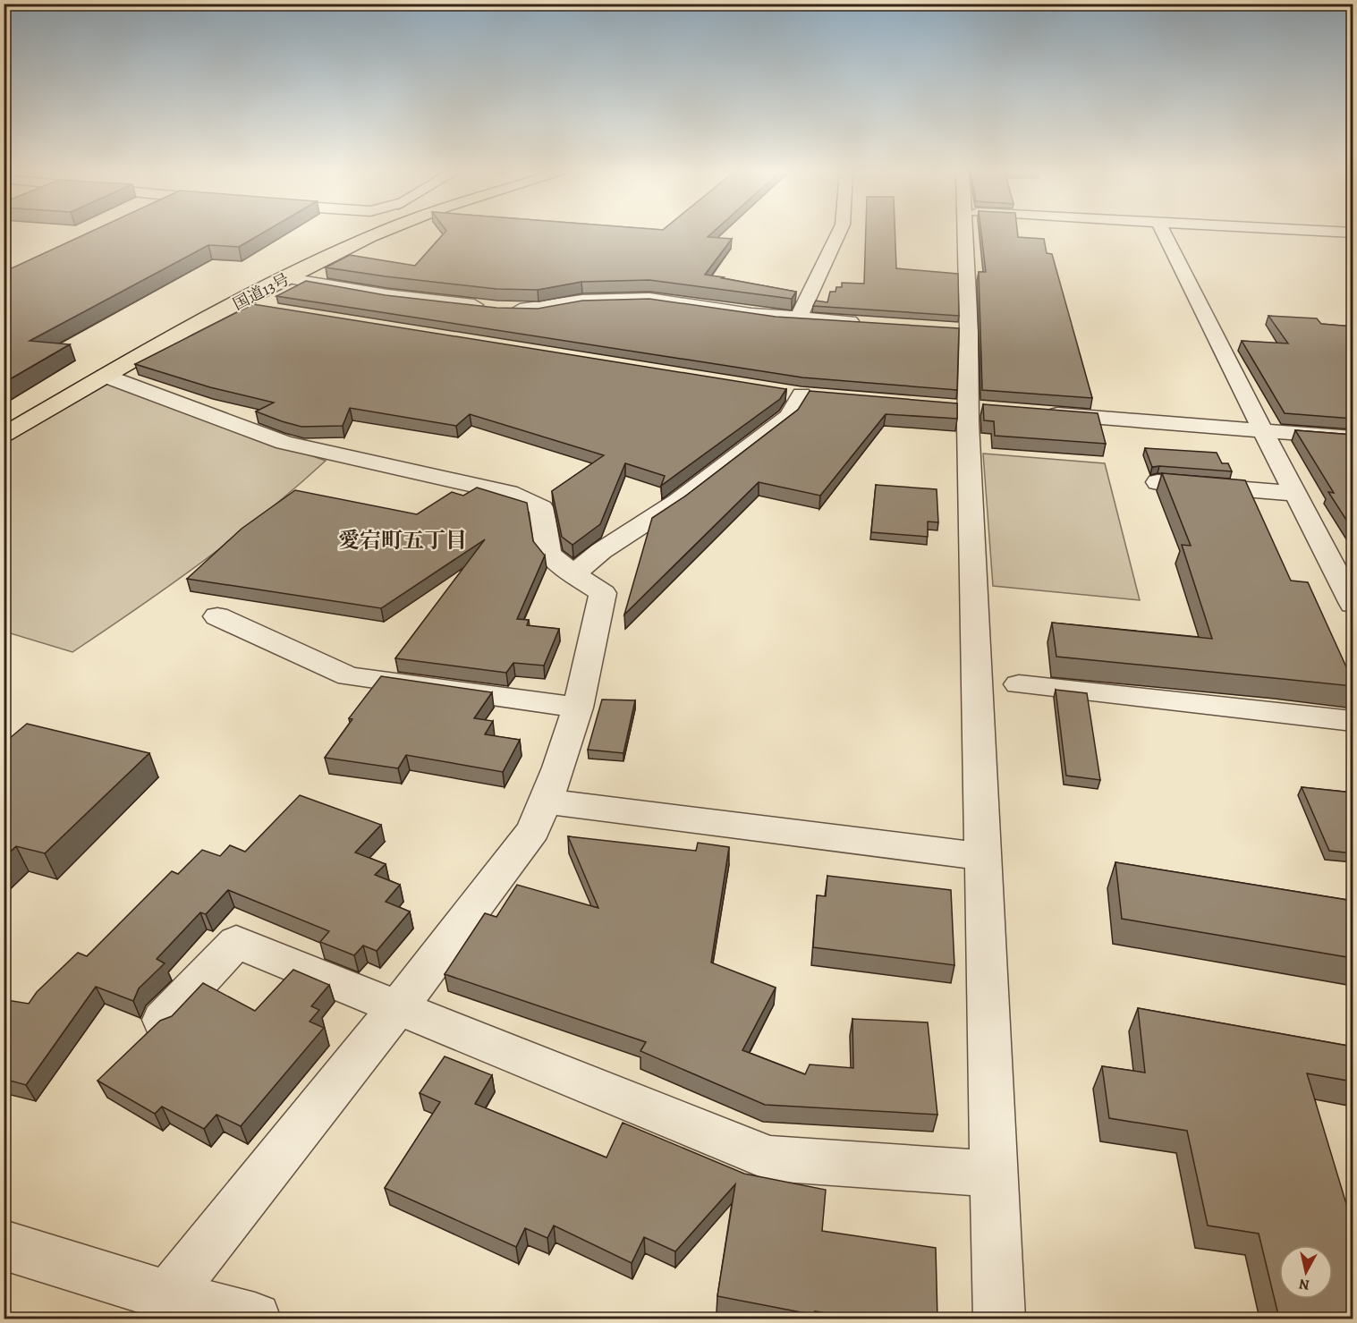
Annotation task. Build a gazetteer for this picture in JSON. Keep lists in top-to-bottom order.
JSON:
{
  "streets": {
    "highway": ["国道13号"]
  },
  "districts": ["愛宕町五丁目"],
  "north": "bottom"
}
